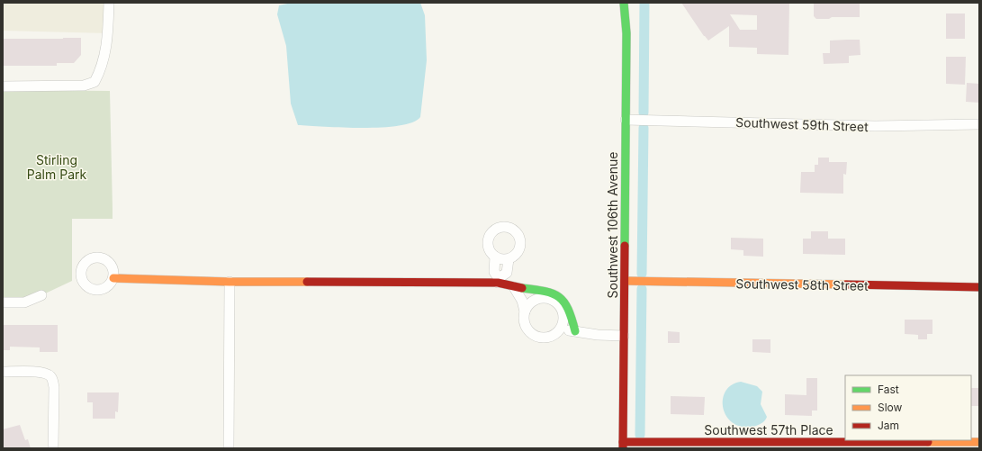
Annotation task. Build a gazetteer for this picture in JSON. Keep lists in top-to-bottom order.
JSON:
{
  "streets": {
    "street": [
      "Southwest 59th Street",
      "Southwest 106th Avenue",
      "Southwest 58th Street",
      "Southwest 57th Place"
    ]
  },
  "crossings": [
    ["Southwest 59th Street", "Southwest 106th Avenue"],
    ["Southwest 106th Avenue", "Southwest 58th Street"],
    ["Southwest 106th Avenue", "Southwest 57th Place"]
  ],
  "parks": ["Stirling Palm Park"],
  "legend": ["Fast", "Slow", "Jam"]
}
